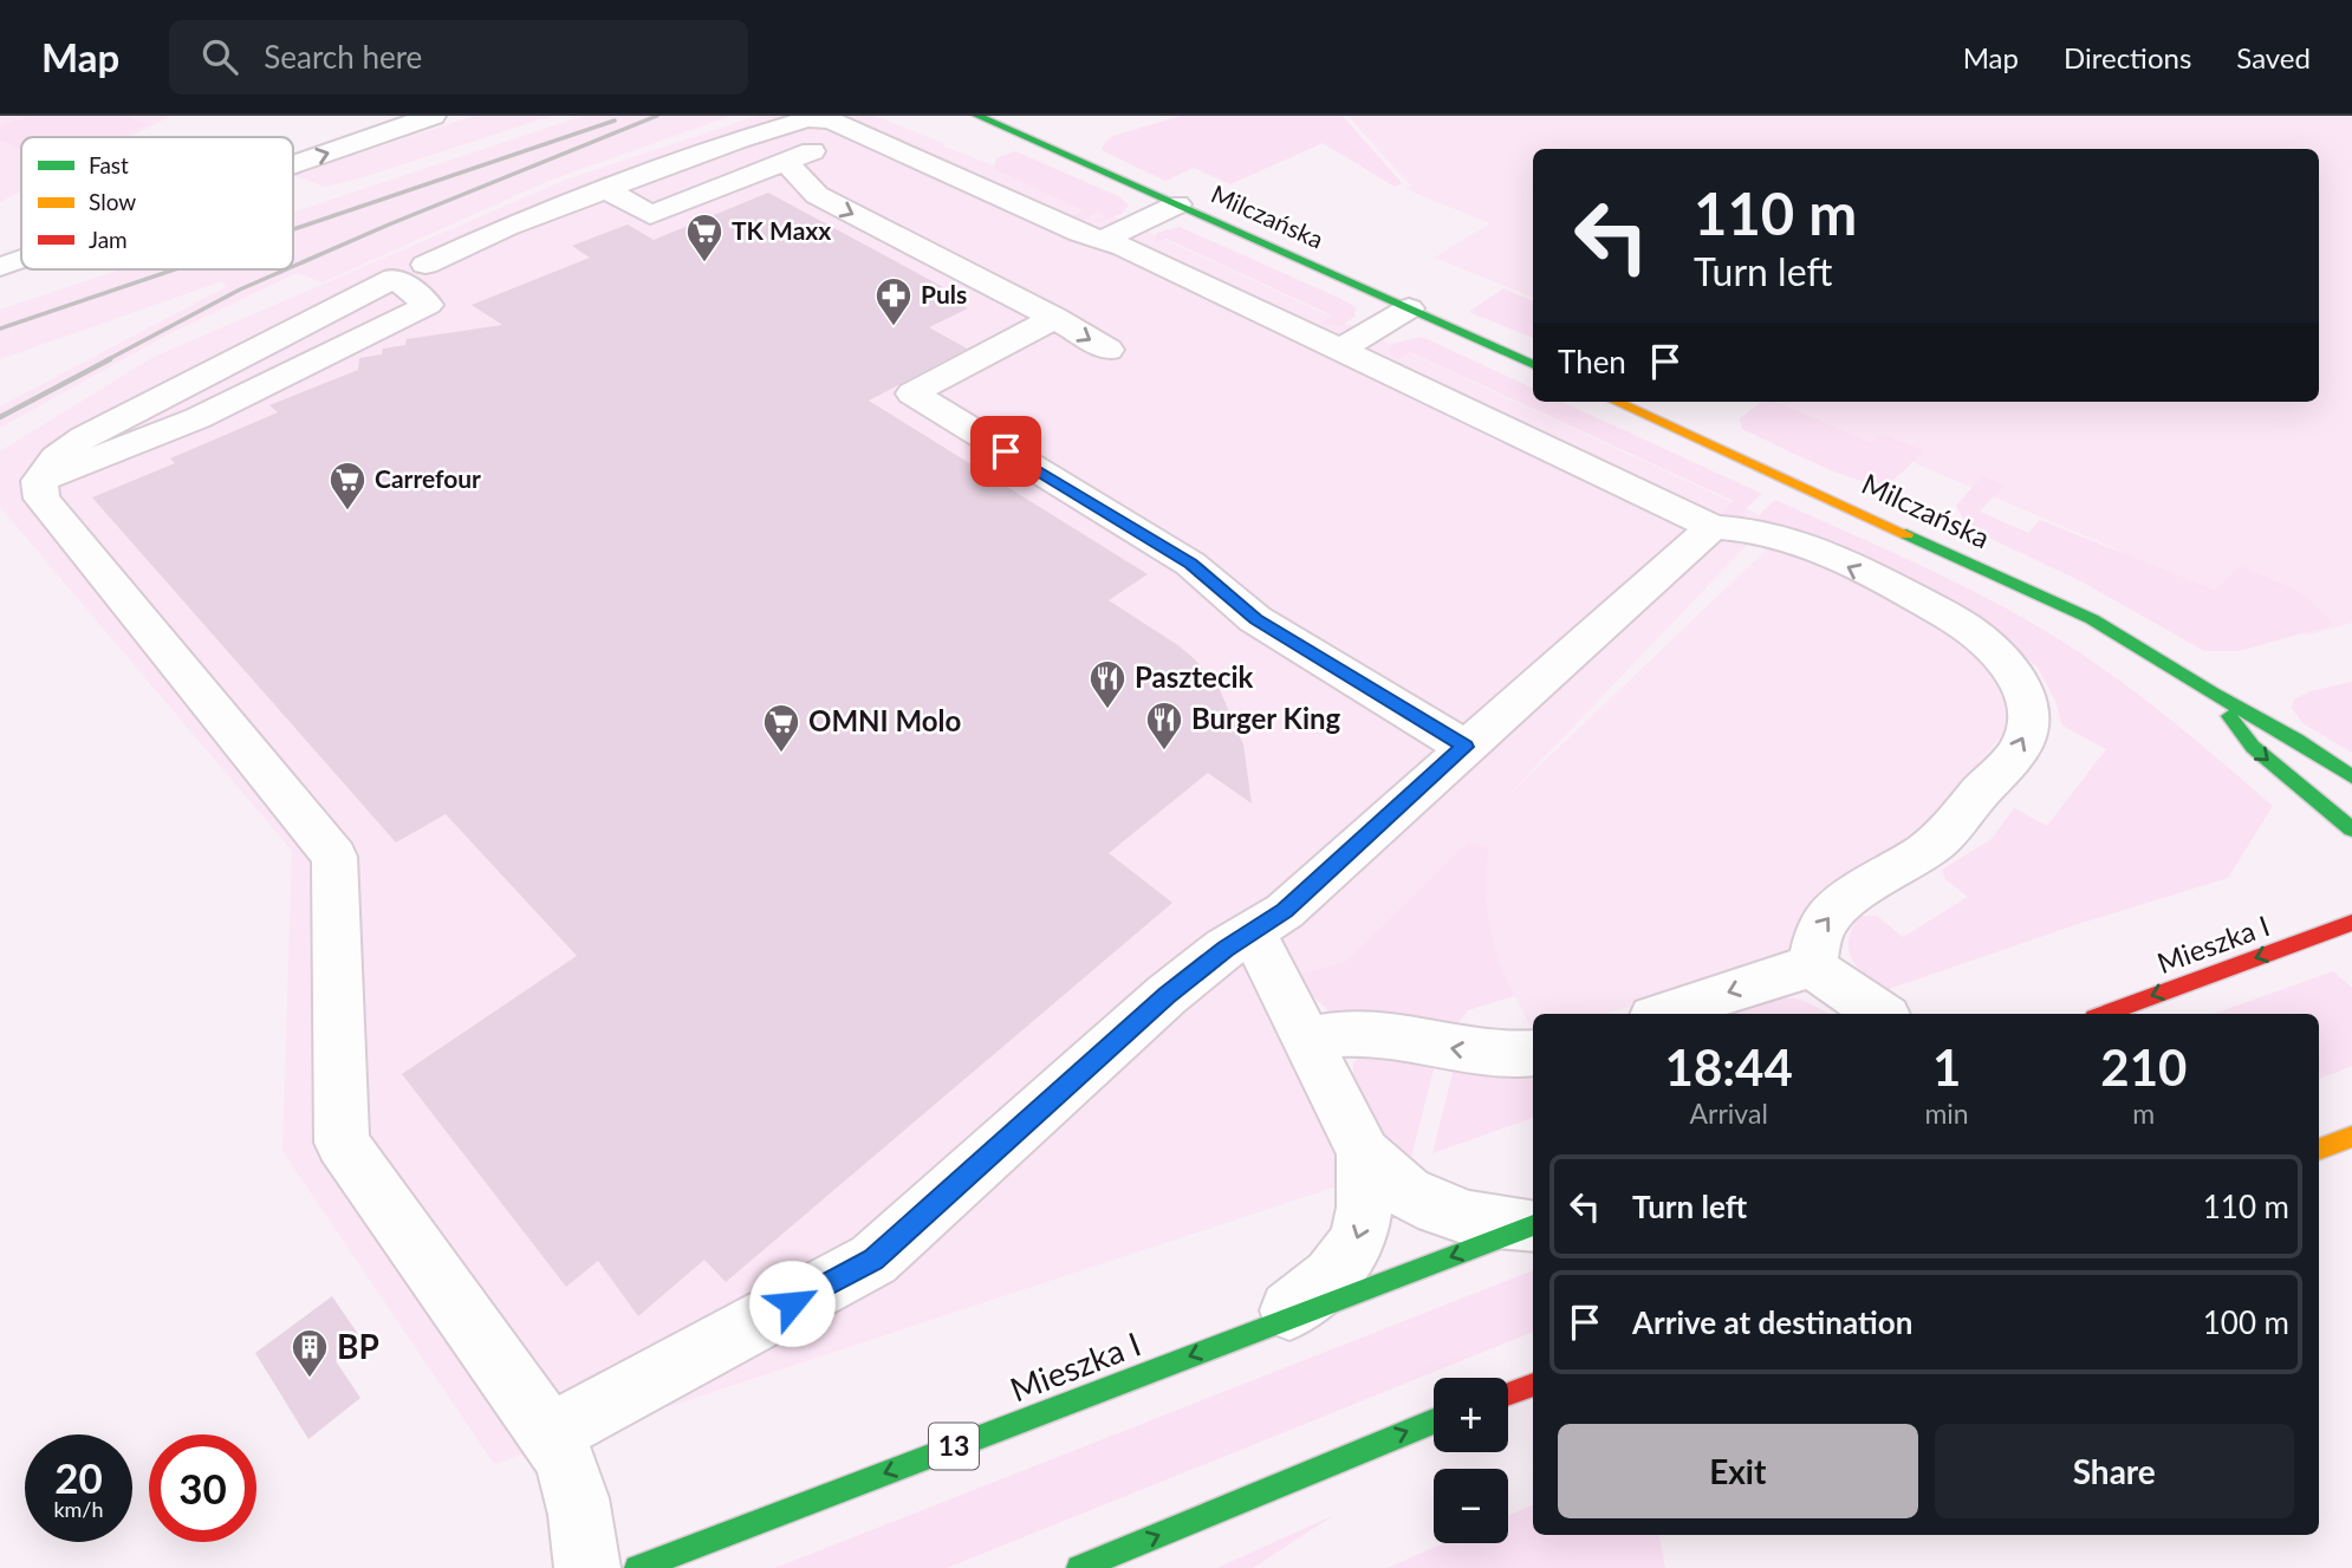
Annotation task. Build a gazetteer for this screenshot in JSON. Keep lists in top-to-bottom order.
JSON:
{
  "streets": {
    "street": ["Milczańska", "Mieszka I", "13"]
  },
  "places": {
    "supermarket": ["TK Maxx", "Carrefour", "OMNI Molo"],
    "pharmacy": ["Puls"],
    "restaurant": ["Pasztecik", "Burger King"],
    "building": ["BP"]
  },
  "legend": ["Fast", "Slow", "Jam"],
  "page": {
    "header": "Map",
    "search": "Search here",
    "nav": ["Map", "Directions", "Saved"],
    "turn": ["110 m", "Turn left"],
    "then": "Then",
    "eta": [
      "18:44",
      "Arrival",
      "1",
      "min",
      "210",
      "m"
    ],
    "list": [
      {
        "name": "Turn left",
        "value": "110 m"
      },
      {
        "name": "Arrive at destination",
        "value": "100 m"
      }
    ],
    "map_buttons": ["+", "−"],
    "buttons": ["Exit", "Share"],
    "speed": "20 km/h",
    "limit": "30"
  }
}
